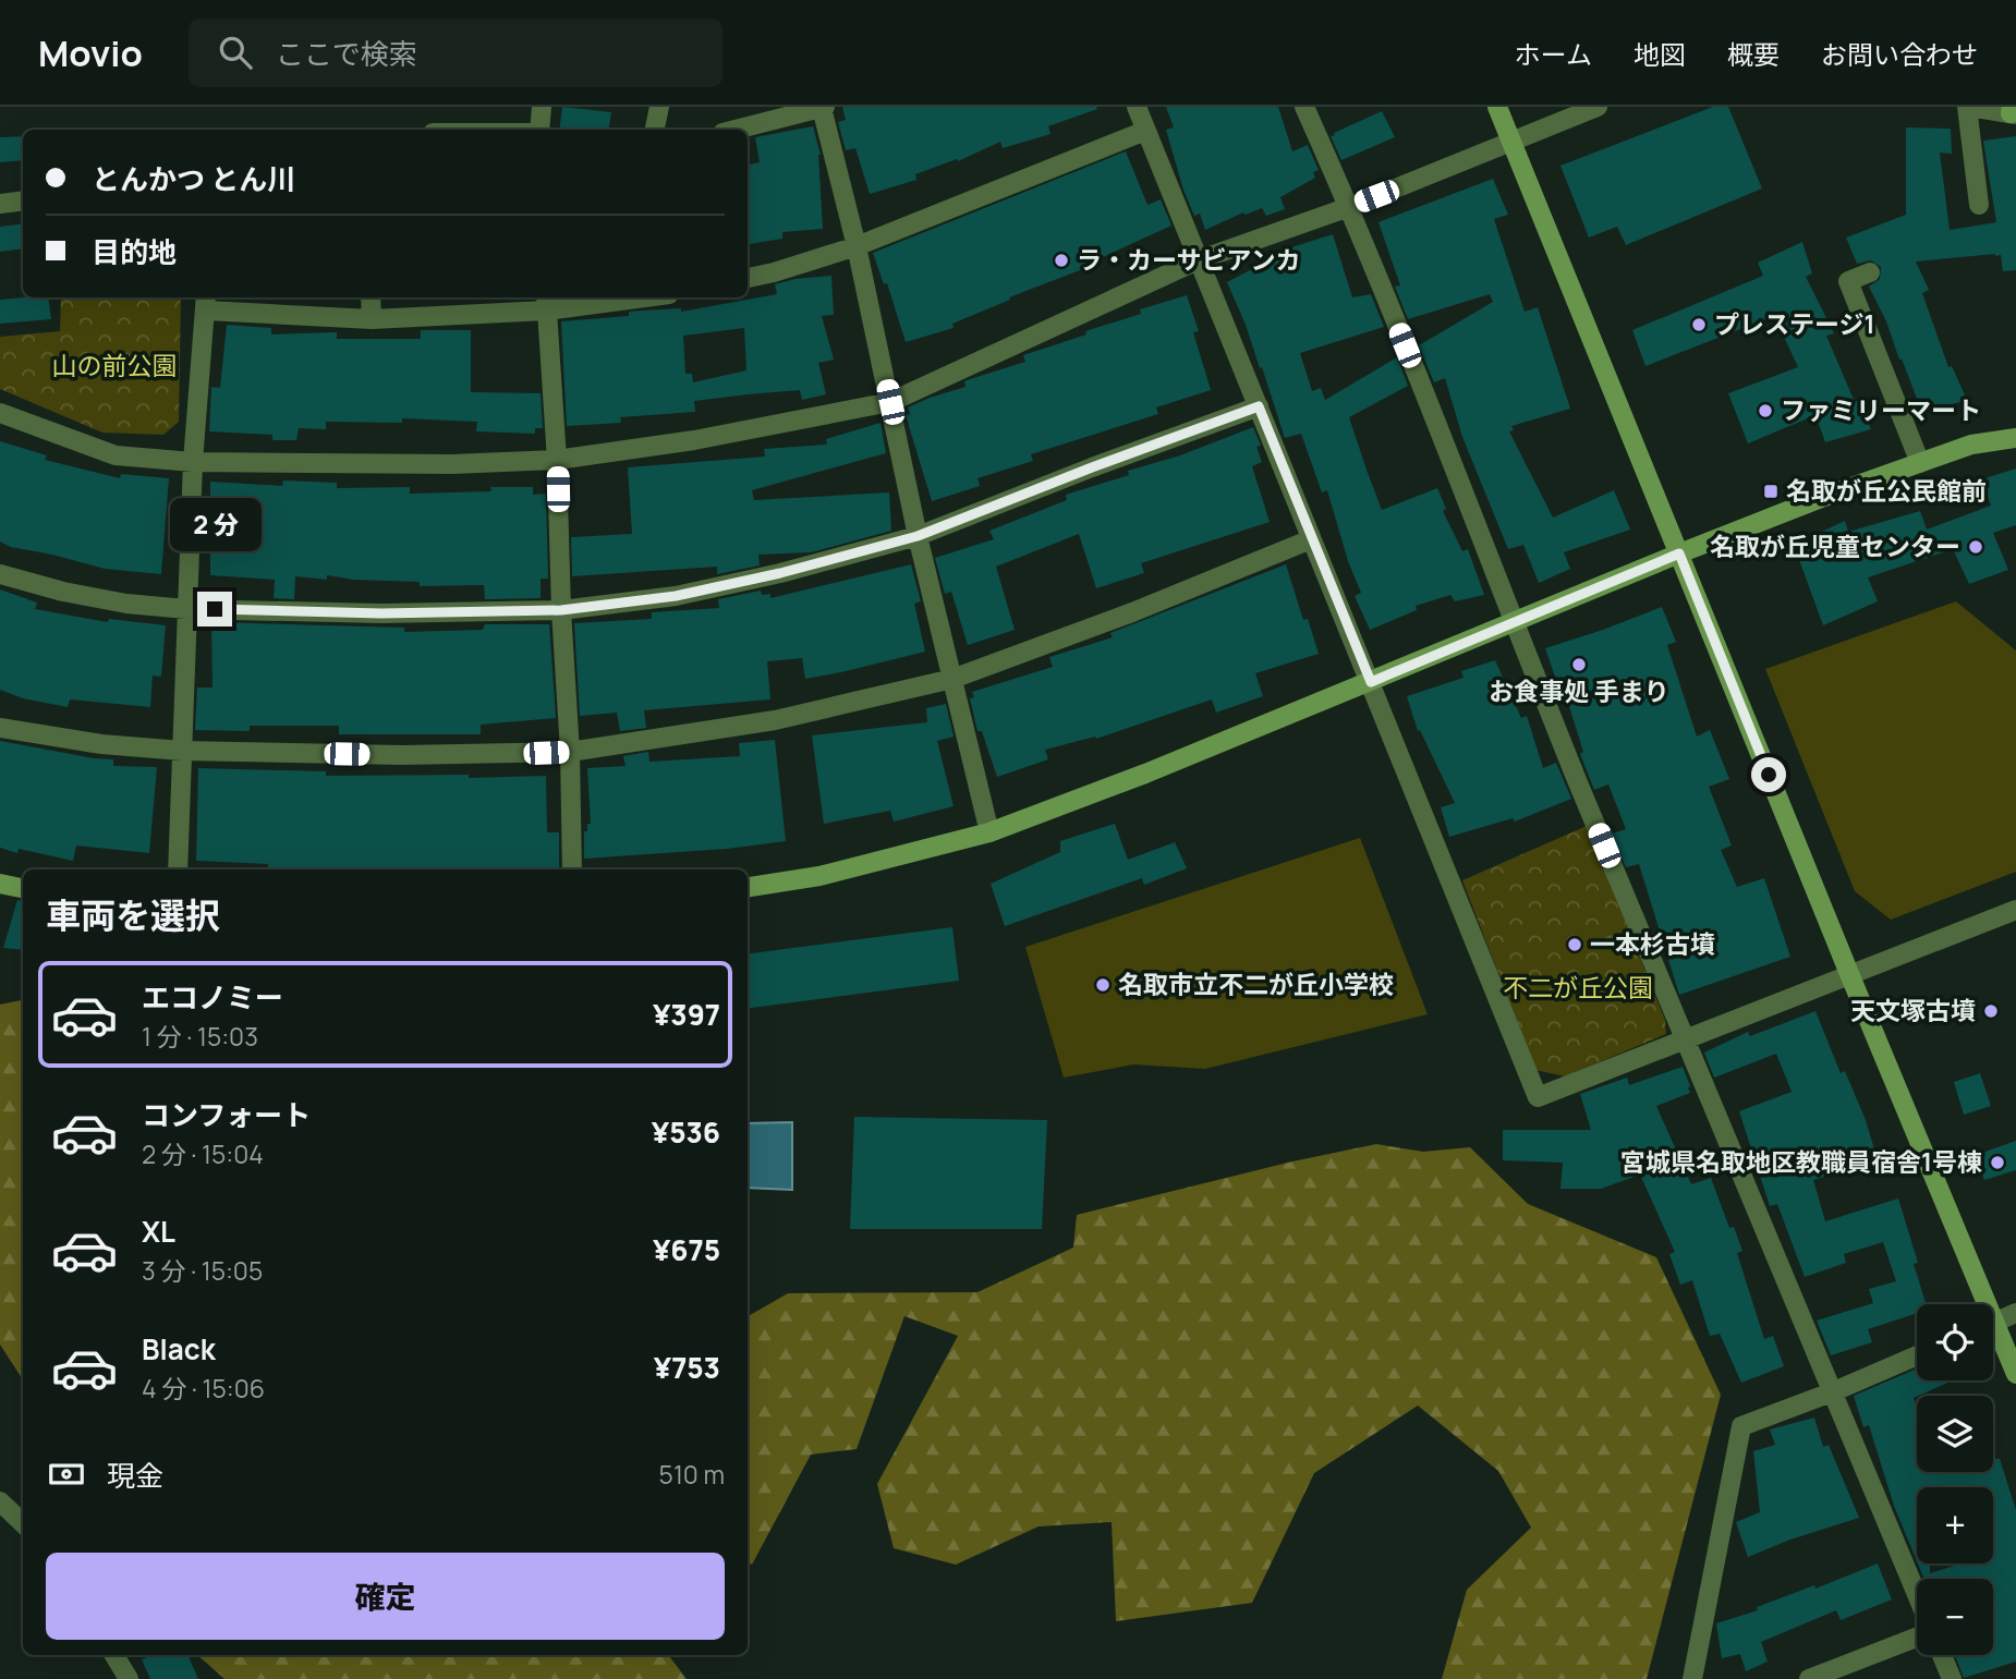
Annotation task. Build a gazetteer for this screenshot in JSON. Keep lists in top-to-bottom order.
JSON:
{
  "parks": ["山の前公園", "不二が丘公園"],
  "places": {
    "other": [
      "ラ・カーサビアンカ",
      "プレステージ1",
      "ファミリーマート",
      "名取が丘児童センター",
      "お食事処 手まり",
      "一本杉古墳",
      "名取市立不二が丘小学校",
      "天文塚古墳",
      "宮城県名取地区教職員宿舎1号棟"
    ],
    "transit": ["名取が丘公民館前"]
  },
  "page": {
    "header": "Movio",
    "search": "ここで検索",
    "nav": [
      "ホーム",
      "地図",
      "概要",
      "お問い合わせ"
    ],
    "banner": ["とんかつ とん川", "目的地"],
    "bubble": "2 分",
    "heading": "車両を選択",
    "list": [
      {
        "name": "エコノミー",
        "note": "1 分 · 15:03",
        "value": "¥397"
      },
      {
        "name": "コンフォート",
        "note": "2 分 · 15:04",
        "value": "¥536"
      },
      {
        "name": "XL",
        "note": "3 分 · 15:05",
        "value": "¥675"
      },
      {
        "name": "Black",
        "note": "4 分 · 15:06",
        "value": "¥753"
      }
    ],
    "map_buttons": ["+", "−"],
    "pay": ["現金", "510 m"],
    "buttons": "確定"
  }
}
